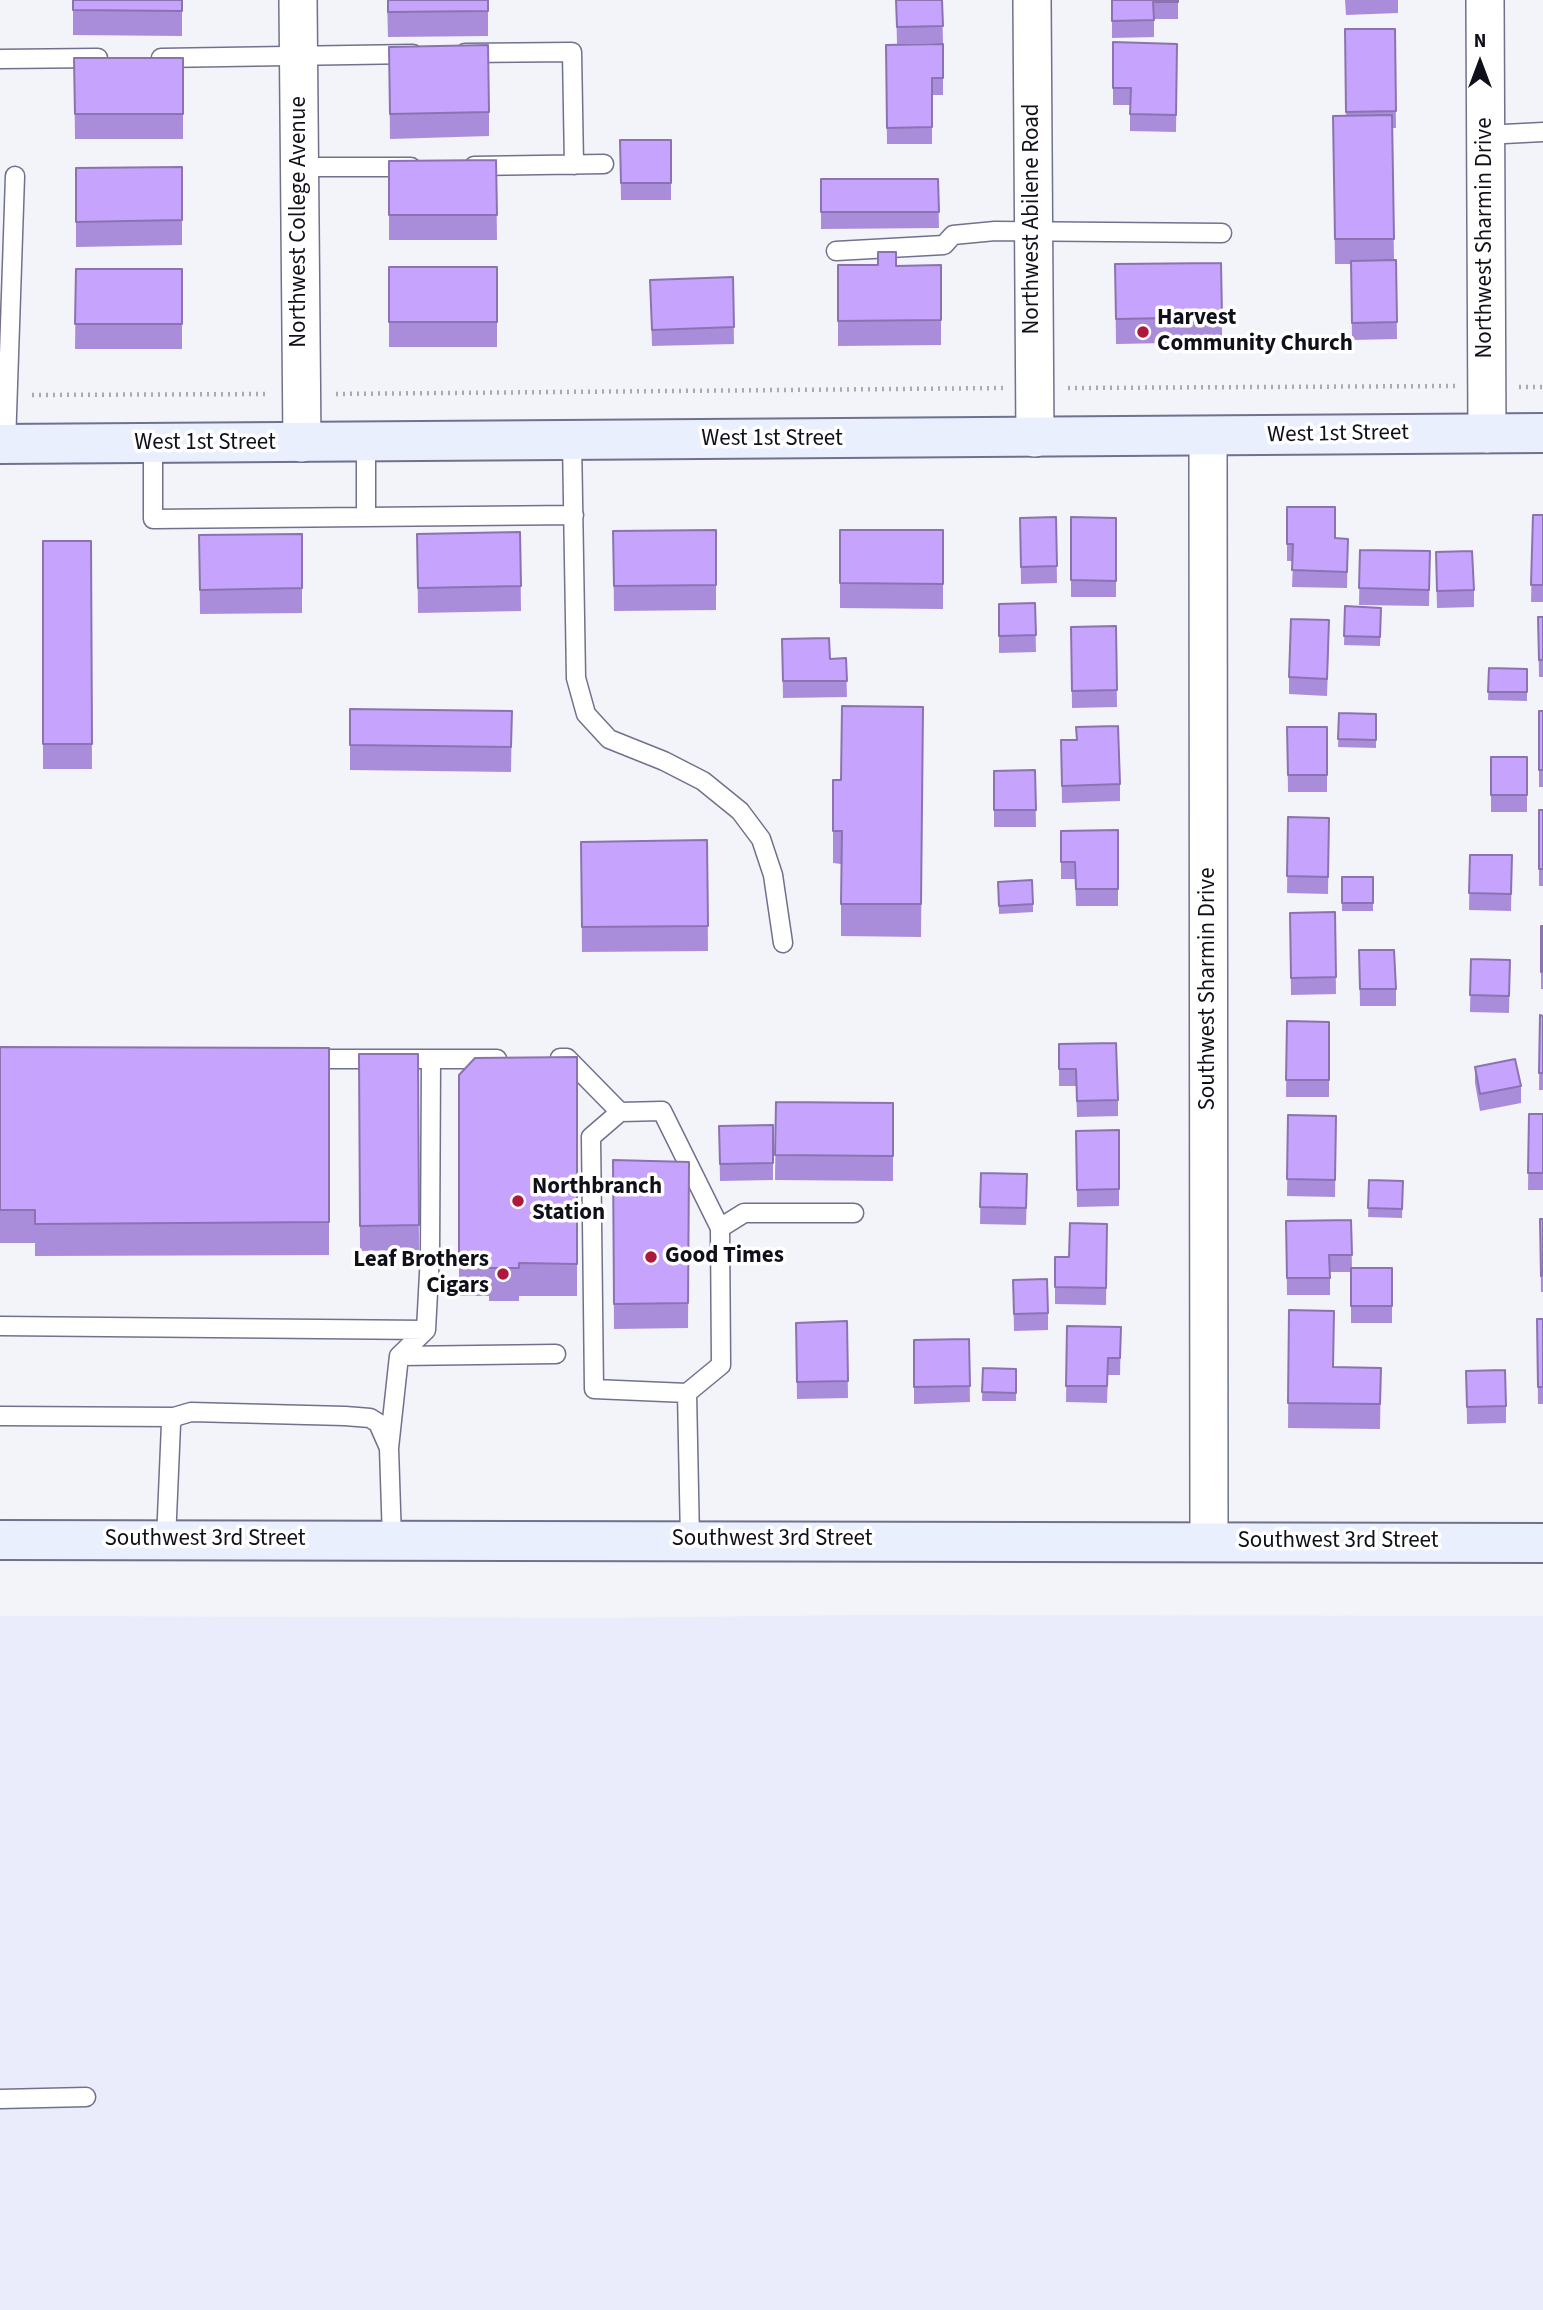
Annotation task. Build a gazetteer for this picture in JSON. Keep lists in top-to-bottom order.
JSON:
{
  "streets": {
    "main road": ["West 1st Street", "Southwest 3rd Street"],
    "street": [
      "Northwest Abilene Road",
      "Northwest College Avenue",
      "Northwest Sharmin Drive",
      "Southwest Sharmin Drive"
    ]
  },
  "crossings": [
    ["Northwest Abilene Road", "West 1st Street"],
    ["Northwest College Avenue", "West 1st Street"],
    ["Northwest Sharmin Drive", "West 1st Street"],
    ["West 1st Street", "Southwest Sharmin Drive"],
    ["Southwest Sharmin Drive", "Southwest 3rd Street"]
  ],
  "places": [
    "Harvest Community Church",
    "Northbranch Station",
    "Good Times",
    "Leaf Brothers Cigars"
  ],
  "north": "top"
}
